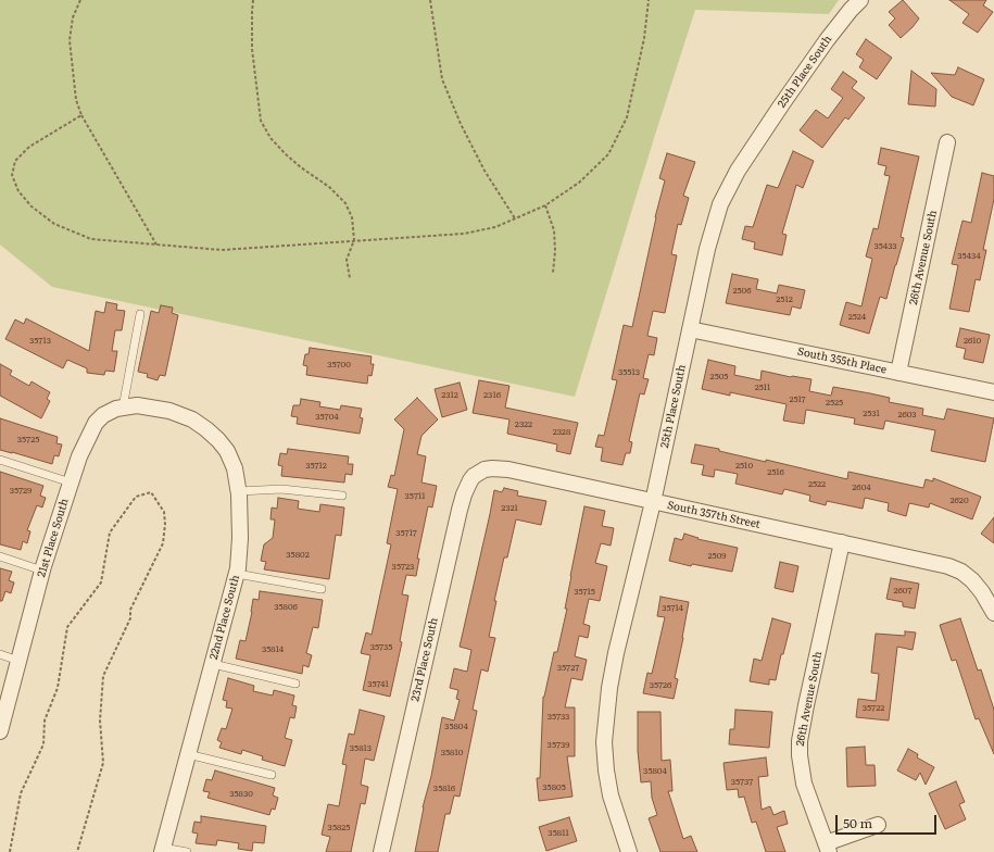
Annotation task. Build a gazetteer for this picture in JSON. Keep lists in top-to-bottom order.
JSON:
{
  "streets": {
    "street": [
      "25th Place South",
      "26th Avenue South",
      "South 355th Place",
      "South 357th Street",
      "21st Place South",
      "22nd Place South",
      "23rd Place South"
    ]
  },
  "crossings": [
    ["25th Place South", "South 355th Place"],
    ["25th Place South", "South 357th Street"],
    ["26th Avenue South", "South 355th Place"],
    ["26th Avenue South", "South 357th Street"],
    ["South 357th Street", "23rd Place South"],
    ["21st Place South", "22nd Place South"]
  ],
  "house_numbers": [
    "35433",
    "35434",
    "2506",
    "2512",
    "2524",
    "35713",
    "2610",
    "35700",
    "35513",
    "2505",
    "2511",
    "2312",
    "2316",
    "2517",
    "2525",
    "2531",
    "2603",
    "35704",
    "2322",
    "2328",
    "35725",
    "35712",
    "2510",
    "2516",
    "2522",
    "2604",
    "35729",
    "35711",
    "2620",
    "2321",
    "35717",
    "35802",
    "2509",
    "35723",
    "2607",
    "35715",
    "35806",
    "35714",
    "35735",
    "35814",
    "35727",
    "35741",
    "35726",
    "35722",
    "35733",
    "35804",
    "35739",
    "35813",
    "35810",
    "35804",
    "35737",
    "35805",
    "35816",
    "35830",
    "35825",
    "35811"
  ],
  "scale_bar": "50 m"
}
